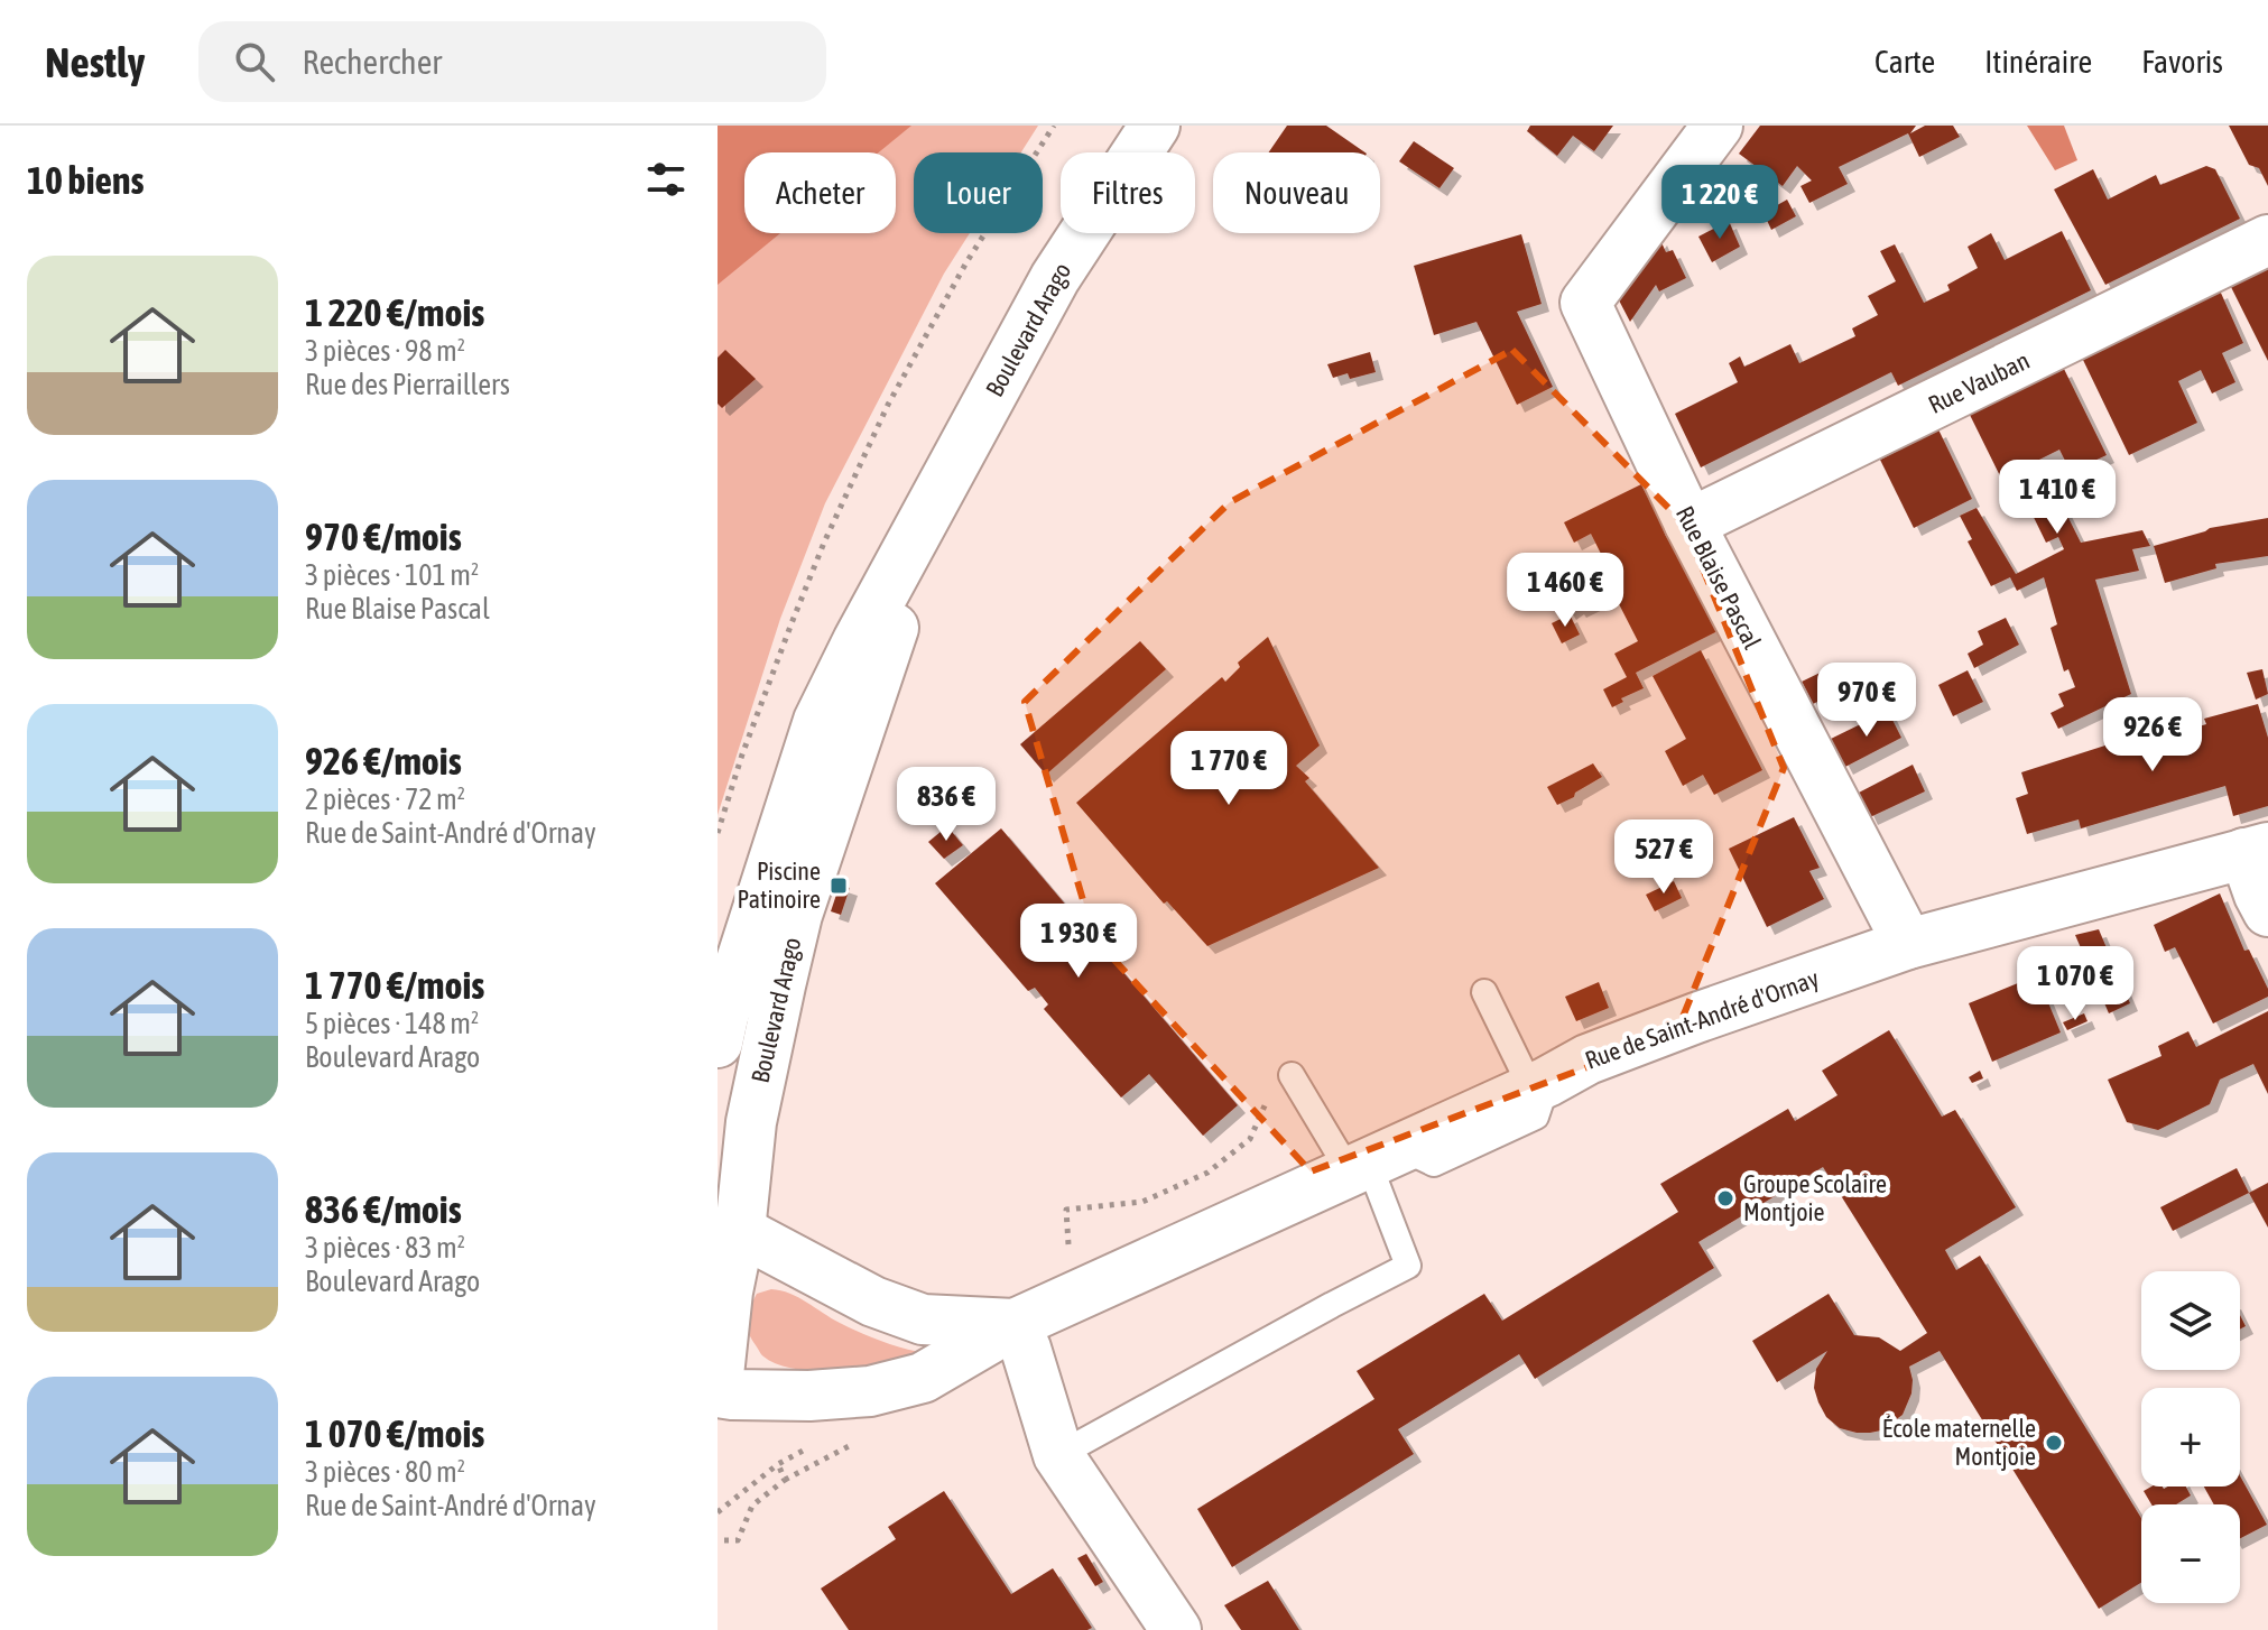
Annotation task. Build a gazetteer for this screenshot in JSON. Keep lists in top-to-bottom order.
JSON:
{
  "streets": {
    "street": [
      "Boulevard Arago",
      "Rue Vauban",
      "Rue Blaise Pascal",
      "Rue de Saint-André d'Ornay"
    ]
  },
  "crossings": [
    ["Boulevard Arago", "Rue de Saint-André d'Ornay"],
    ["Rue Vauban", "Rue Blaise Pascal"],
    ["Rue Blaise Pascal", "Rue de Saint-André d'Ornay"]
  ],
  "places": {
    "transit": ["Piscine Patinoire"],
    "other": ["Groupe Scolaire Montjoie", "École maternelle Montjoie"]
  },
  "page": {
    "header": "Nestly",
    "search": "Rechercher",
    "nav": ["Carte", "Itinéraire", "Favoris"],
    "heading": "10 biens",
    "chip": [
      "Acheter",
      "Louer",
      "Filtres",
      "Nouveau"
    ],
    "price": [
      "1 220 €",
      "1 410 €",
      "1 460 €",
      "970 €",
      "926 €",
      "1 770 €",
      "836 €",
      "527 €",
      "1 930 €",
      "1 070 €"
    ],
    "list": [
      {
        "name": "1 220 €/mois",
        "note": "3 pièces · 98 m² · Rue des Pierraillers"
      },
      {
        "name": "970 €/mois",
        "note": "3 pièces · 101 m² · Rue Blaise Pascal"
      },
      {
        "name": "926 €/mois",
        "note": "2 pièces · 72 m² · Rue de Saint-André d'Ornay"
      },
      {
        "name": "1 770 €/mois",
        "note": "5 pièces · 148 m² · Boulevard Arago"
      },
      {
        "name": "836 €/mois",
        "note": "3 pièces · 83 m² · Boulevard Arago"
      },
      {
        "name": "1 070 €/mois",
        "note": "3 pièces · 80 m² · Rue de Saint-André d'Ornay"
      }
    ],
    "map_buttons": ["+", "−"]
  }
}
